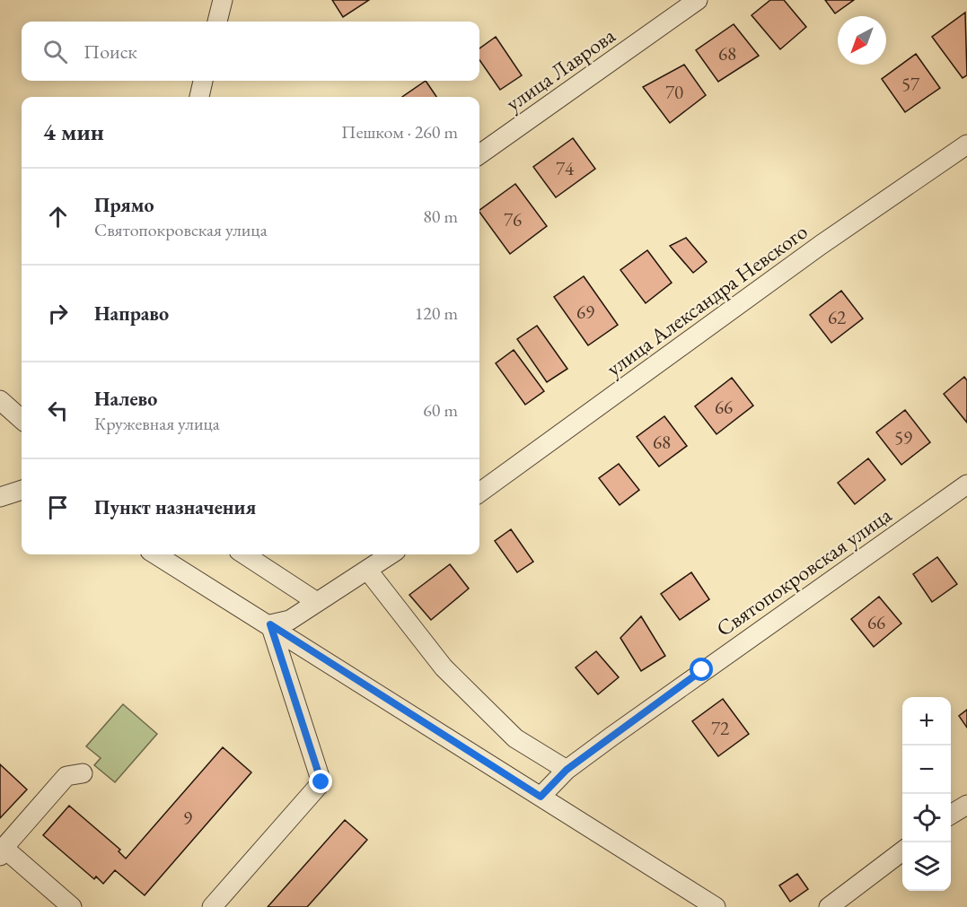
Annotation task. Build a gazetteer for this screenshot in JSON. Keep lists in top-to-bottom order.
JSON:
{
  "streets": {
    "street": ["улица Лаврова", "улица Александра Невского", "Святопокровская улица"]
  },
  "house_numbers": [
    "68",
    "57",
    "70",
    "74",
    "76",
    "69",
    "62",
    "66",
    "59",
    "68",
    "66",
    "72",
    "9"
  ],
  "north": "bottom left",
  "page": {
    "search": "Поиск",
    "heading": ["4 мин", "Пешком · 260 m"],
    "list": [
      ["Прямо", "Святопокровская улица", "80 m"],
      ["Направо", "120 m"],
      ["Налево", "Кружевная улица", "60 m"],
      "Пункт назначения"
    ],
    "map_buttons": ["+", "−"]
  }
}
